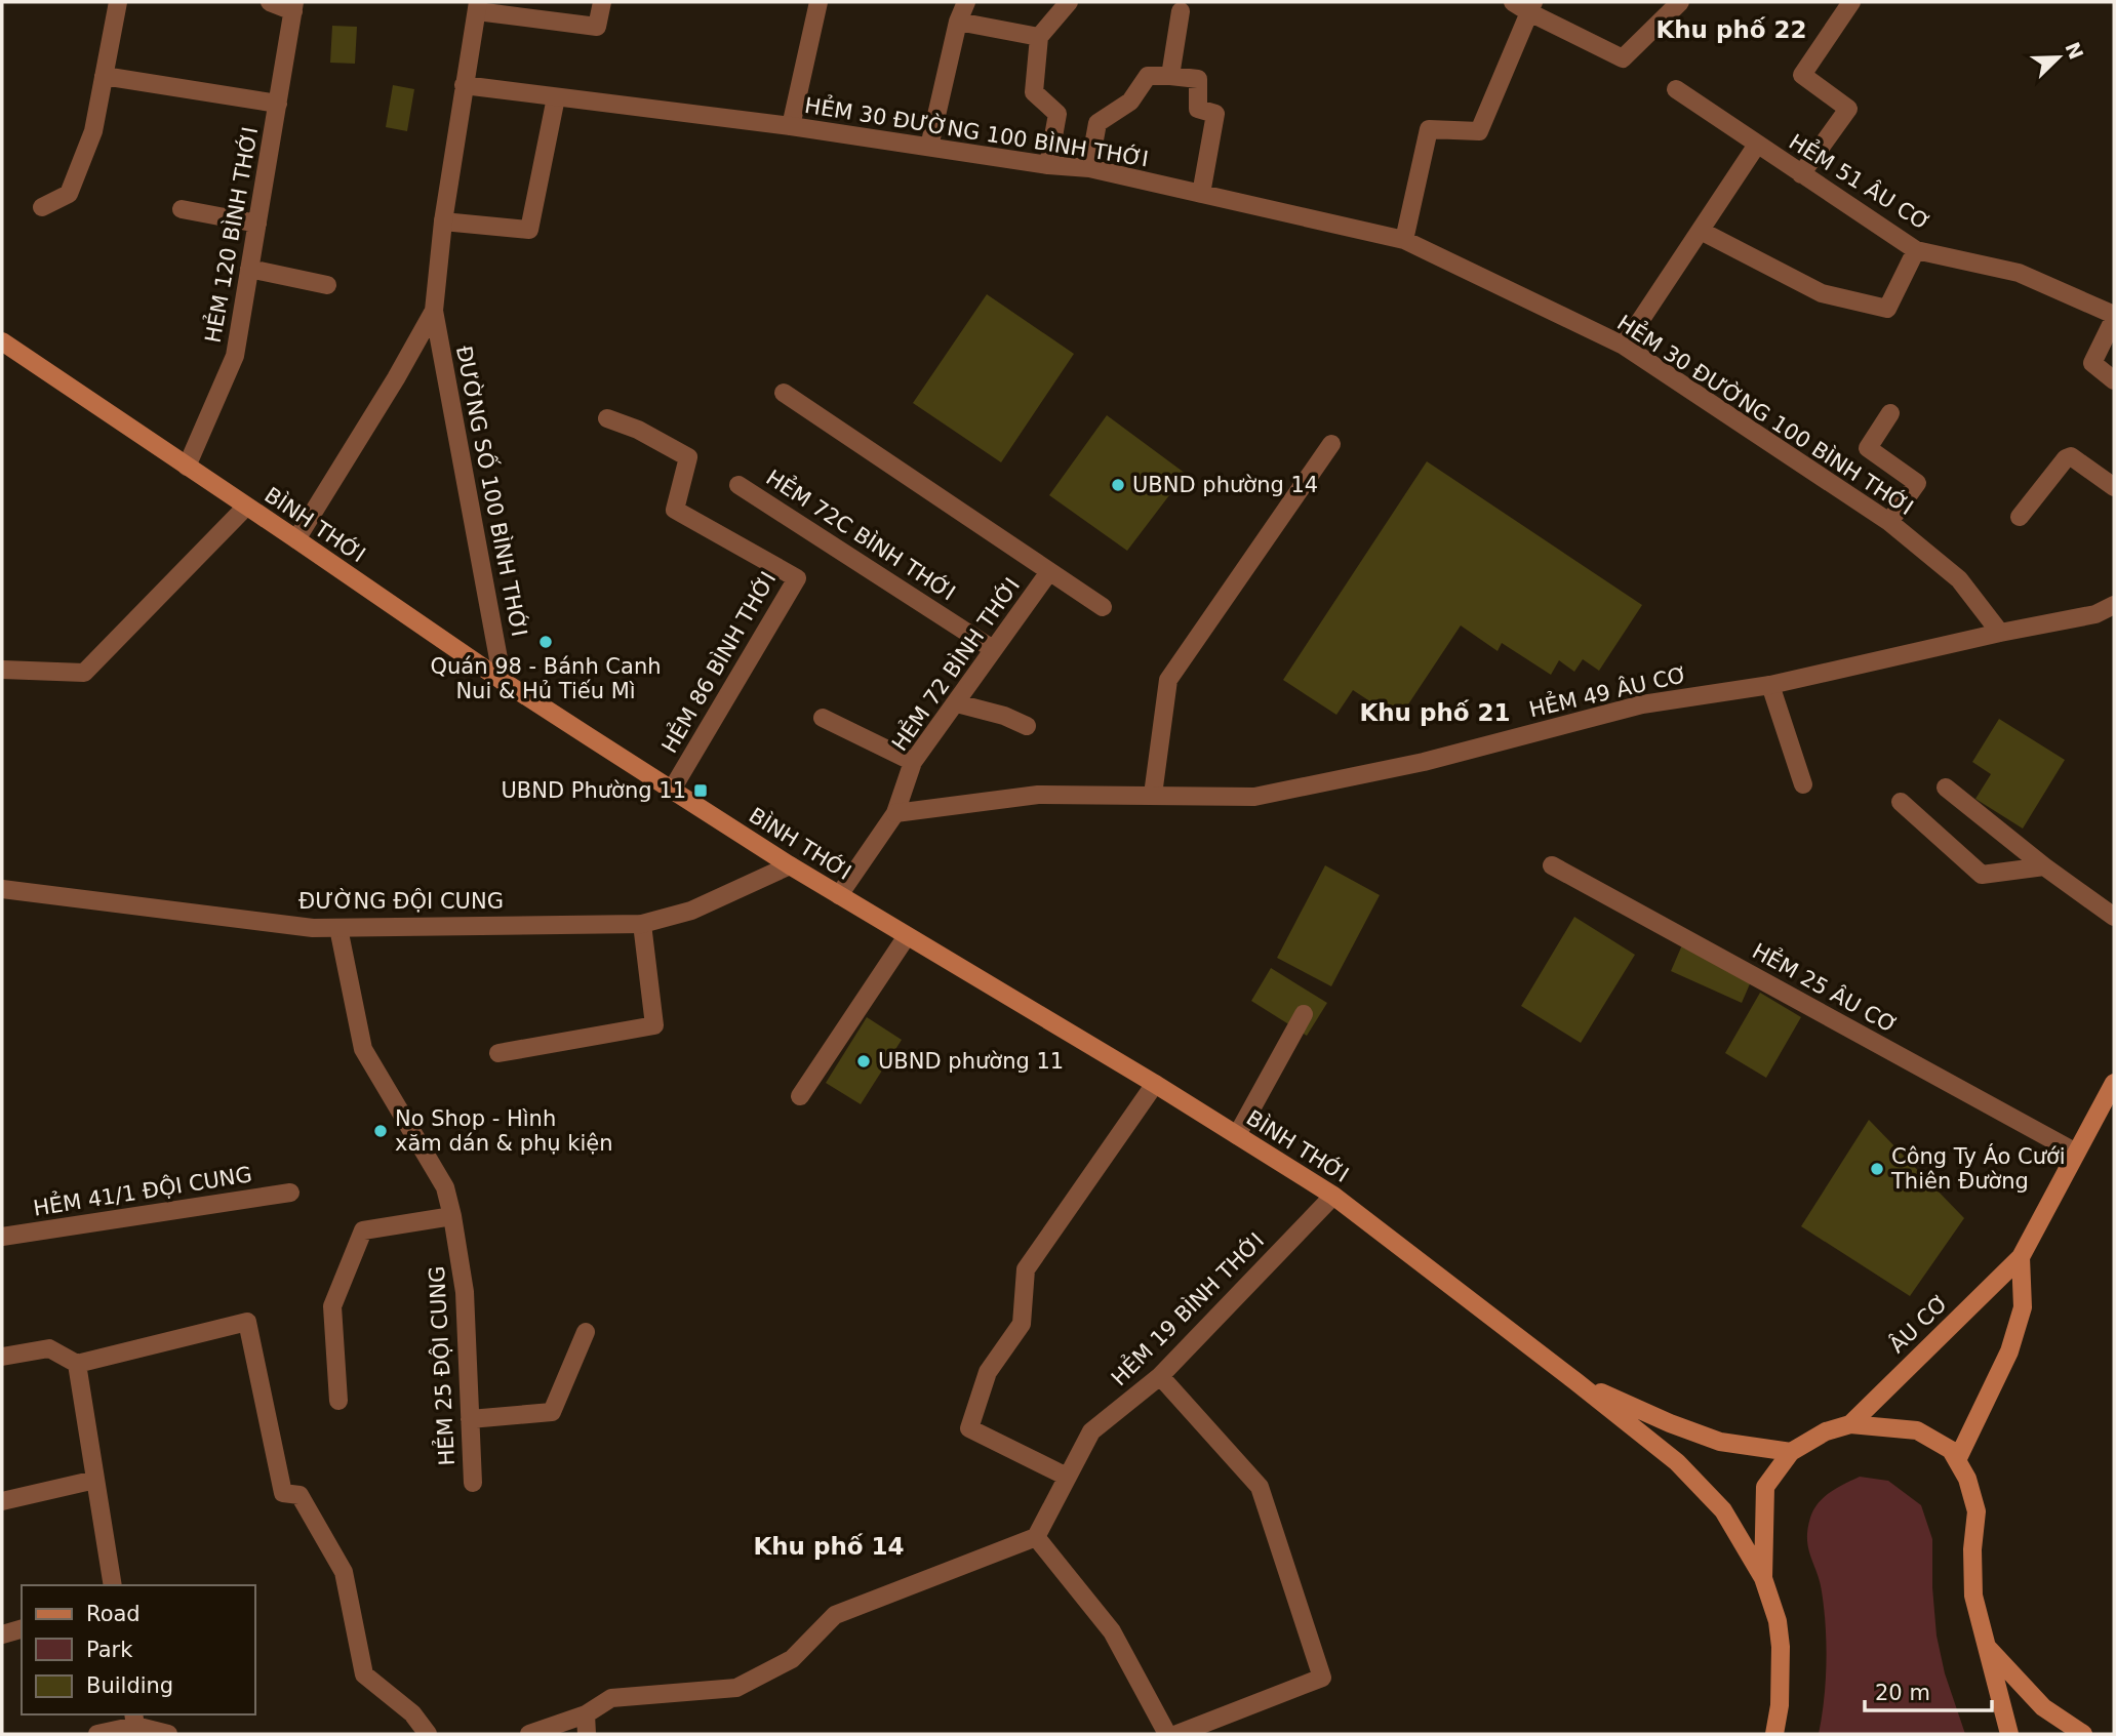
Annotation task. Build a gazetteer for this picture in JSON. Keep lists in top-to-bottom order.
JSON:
{
  "streets": {
    "main road": ["BÌNH THỚI", "ÂU CƠ"],
    "street": [
      "HẺM 30 ĐƯỜNG 100 BÌNH THỚI",
      "HẺM 51 ÂU CƠ",
      "HẺM 120 BÌNH THỚI",
      "ĐƯỜNG SỐ 100 BÌNH THỚI",
      "HẺM 72C BÌNH THỚI",
      "HẺM 86 BÌNH THỚI",
      "HẺM 72 BÌNH THỚI",
      "HẺM 49 ÂU CƠ",
      "ĐƯỜNG ĐỘI CUNG",
      "HẺM 25 ÂU CƠ",
      "HẺM 41/1 ĐỘI CUNG",
      "HẺM 19 BÌNH THỚI",
      "HẺM 25 ĐỘI CUNG"
    ]
  },
  "crossings": [
    ["HẺM 30 ĐƯỜNG 100 BÌNH THỚI", "ĐƯỜNG SỐ 100 BÌNH THỚI"],
    ["HẺM 30 ĐƯỜNG 100 BÌNH THỚI", "HẺM 49 ÂU CƠ"],
    ["HẺM 120 BÌNH THỚI", "BÌNH THỚI"],
    ["ĐƯỜNG SỐ 100 BÌNH THỚI", "BÌNH THỚI"],
    ["BÌNH THỚI", "HẺM 86 BÌNH THỚI"],
    ["BÌNH THỚI", "HẺM 72 BÌNH THỚI"],
    ["BÌNH THỚI", "ĐƯỜNG ĐỘI CUNG"],
    ["BÌNH THỚI", "HẺM 19 BÌNH THỚI"],
    ["HẺM 72C BÌNH THỚI", "HẺM 72 BÌNH THỚI"],
    ["HẺM 72 BÌNH THỚI", "HẺM 49 ÂU CƠ"],
    ["ĐƯỜNG ĐỘI CUNG", "HẺM 25 ĐỘI CUNG"],
    ["HẺM 25 ÂU CƠ", "ÂU CƠ"]
  ],
  "districts": ["Khu phố 22", "Khu phố 21", "Khu phố 14"],
  "places": {
    "other": [
      "UBND phường 14",
      "Quán 98 - Bánh Canh Nui & Hủ Tiếu Mì",
      "UBND phường 11",
      "No Shop - Hình xăm dán & phụ kiện",
      "Công Ty Áo Cưới Thiên Đường"
    ],
    "transit": ["UBND Phường 11"]
  },
  "legend": ["Road", "Park", "Building"],
  "scale_bar": "20 m",
  "north": "top right"
}
